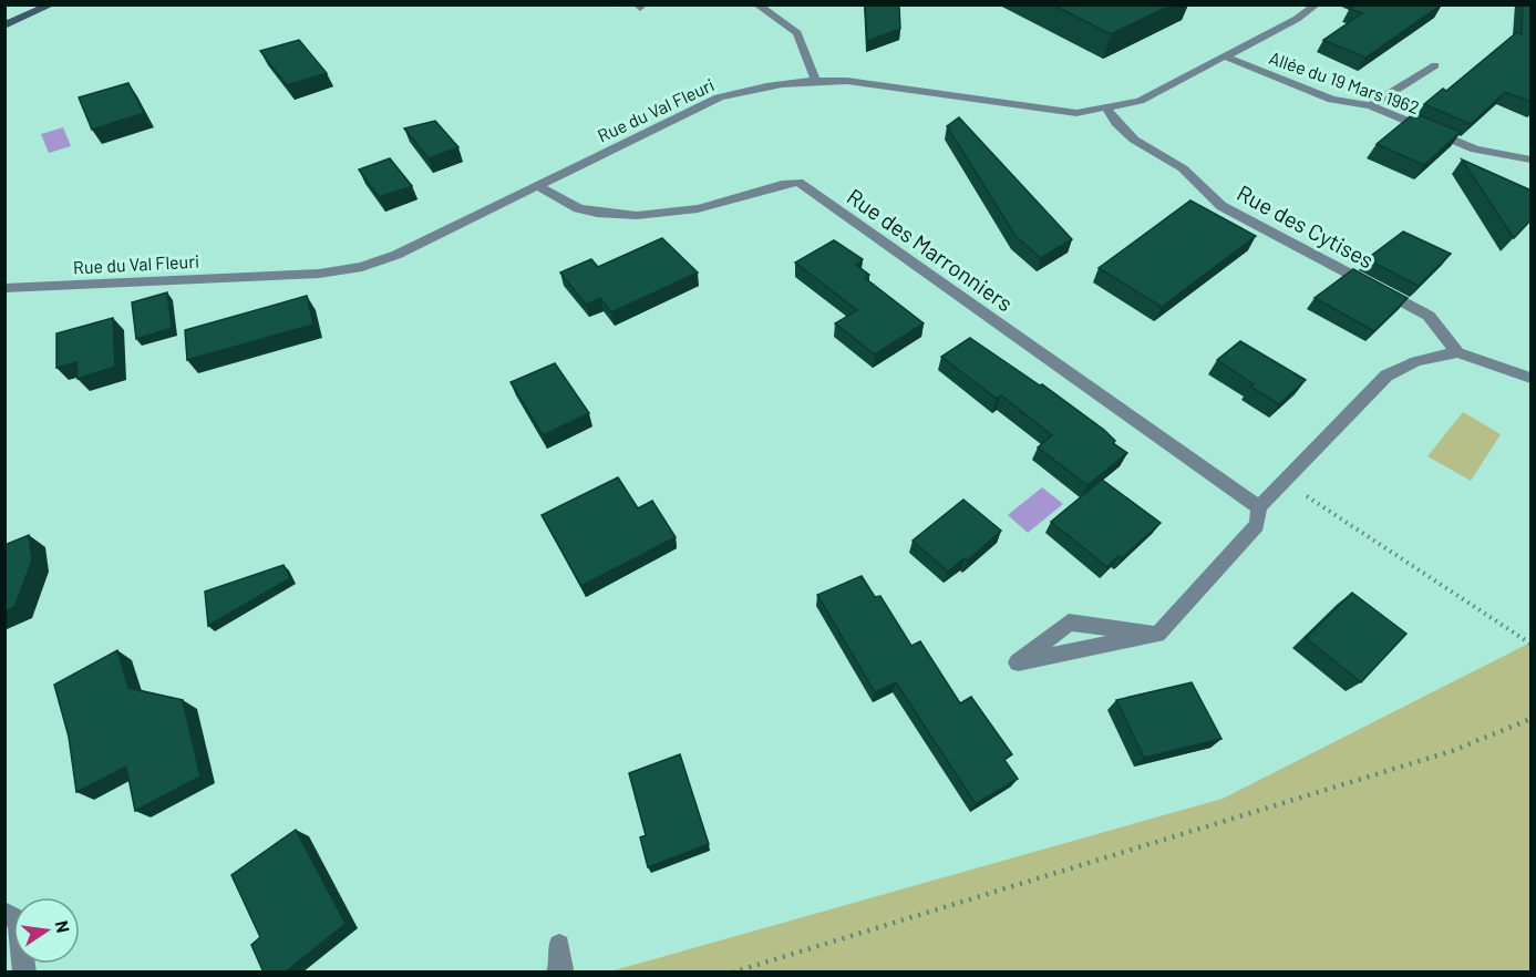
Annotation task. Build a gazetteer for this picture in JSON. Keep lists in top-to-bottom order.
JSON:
{
  "streets": {
    "street": [
      "Allée du 19 Mars 1962",
      "Rue du Val Fleuri",
      "Rue des Cytises",
      "Rue des Marronniers"
    ]
  },
  "crossings": [
    ["Allée du 19 Mars 1962", "Rue du Val Fleuri"],
    ["Rue du Val Fleuri", "Rue des Cytises"],
    ["Rue du Val Fleuri", "Rue des Marronniers"]
  ],
  "north": "right"
}
